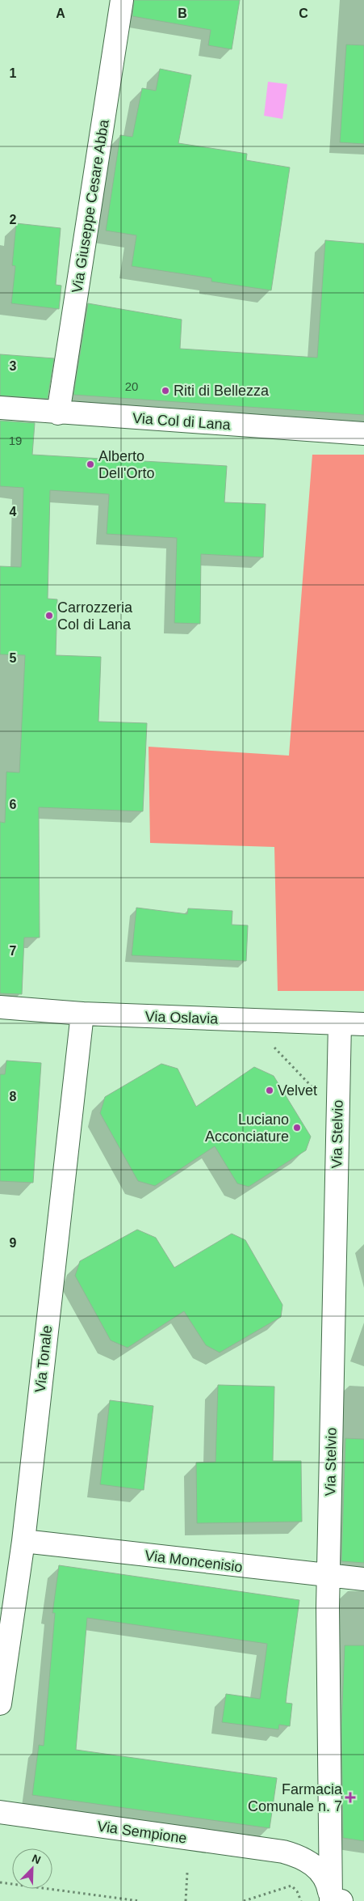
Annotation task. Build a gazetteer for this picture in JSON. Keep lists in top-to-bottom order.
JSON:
{
  "streets": {
    "street": [
      "Via Giuseppe Cesare Abba",
      "Via Col di Lana",
      "Via Oslavia",
      "Via Stelvio",
      "Via Tonale",
      "Via Moncenisio",
      "Via Sempione"
    ]
  },
  "crossings": [
    ["Via Giuseppe Cesare Abba", "Via Col di Lana"],
    ["Via Oslavia", "Via Stelvio"],
    ["Via Oslavia", "Via Tonale"],
    ["Via Stelvio", "Via Moncenisio"],
    ["Via Stelvio", "Via Sempione"],
    ["Via Tonale", "Via Moncenisio"]
  ],
  "places": {
    "other": [
      "Riti di Bellezza",
      "Alberto Dell'Orto",
      "Carrozzeria Col di Lana",
      "Velvet",
      "Luciano Acconciature"
    ],
    "health": ["Farmacia Comunale n. 7"]
  },
  "house_numbers": ["20", "19"],
  "north": "top right",
  "grid": {
    "columns": ["A", "B", "C"],
    "rows": [
      "1",
      "2",
      "3",
      "4",
      "5",
      "6",
      "7",
      "8",
      "9"
    ]
  }
}
